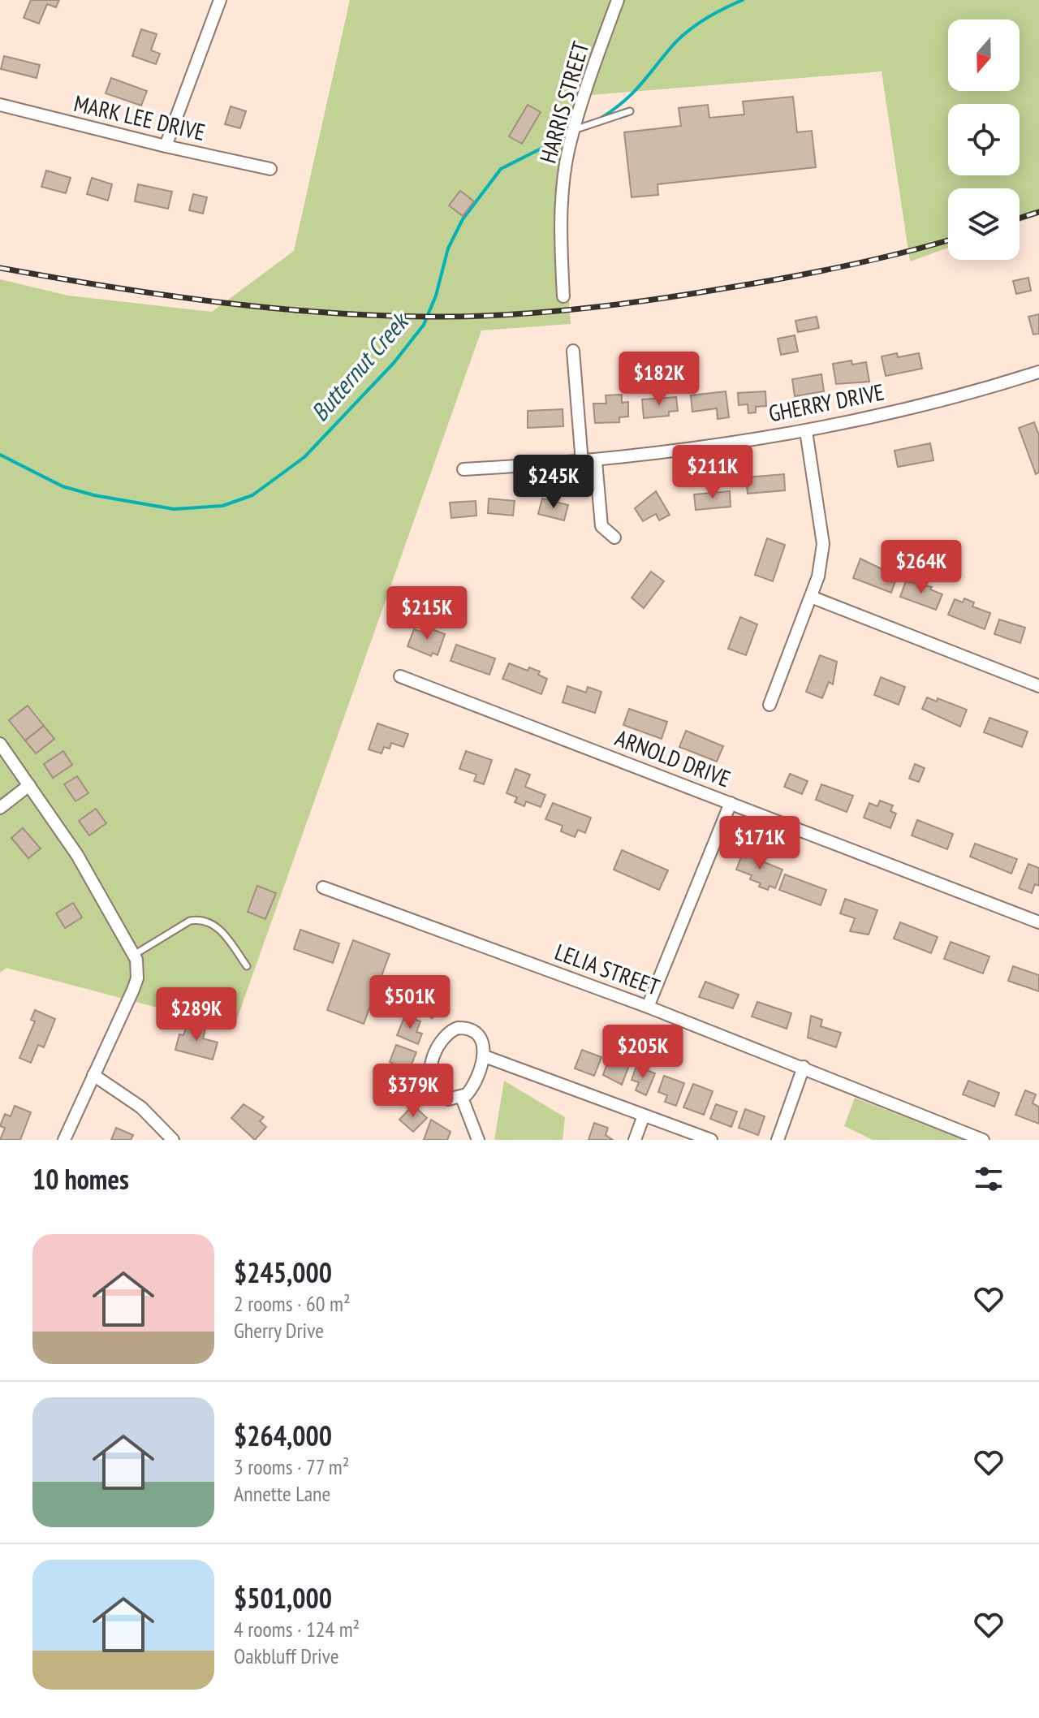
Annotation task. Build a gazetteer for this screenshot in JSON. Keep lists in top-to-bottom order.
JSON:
{
  "streets": {
    "street": [
      "HARRIS STREET",
      "MARK LEE DRIVE",
      "GHERRY DRIVE",
      "ARNOLD DRIVE",
      "LELIA STREET"
    ]
  },
  "water": ["Butternut Creek"],
  "north": "bottom",
  "page": {
    "price": [
      "$182K",
      "$211K",
      "$245K",
      "$264K",
      "$215K",
      "$171K",
      "$501K",
      "$289K",
      "$205K",
      "$379K"
    ],
    "heading": "10 homes",
    "list": [
      {
        "name": "$245,000",
        "note": "2 rooms · 60 m² · Gherry Drive"
      },
      {
        "name": "$264,000",
        "note": "3 rooms · 77 m² · Annette Lane"
      },
      {
        "name": "$501,000",
        "note": "4 rooms · 124 m² · Oakbluff Drive"
      }
    ]
  }
}
